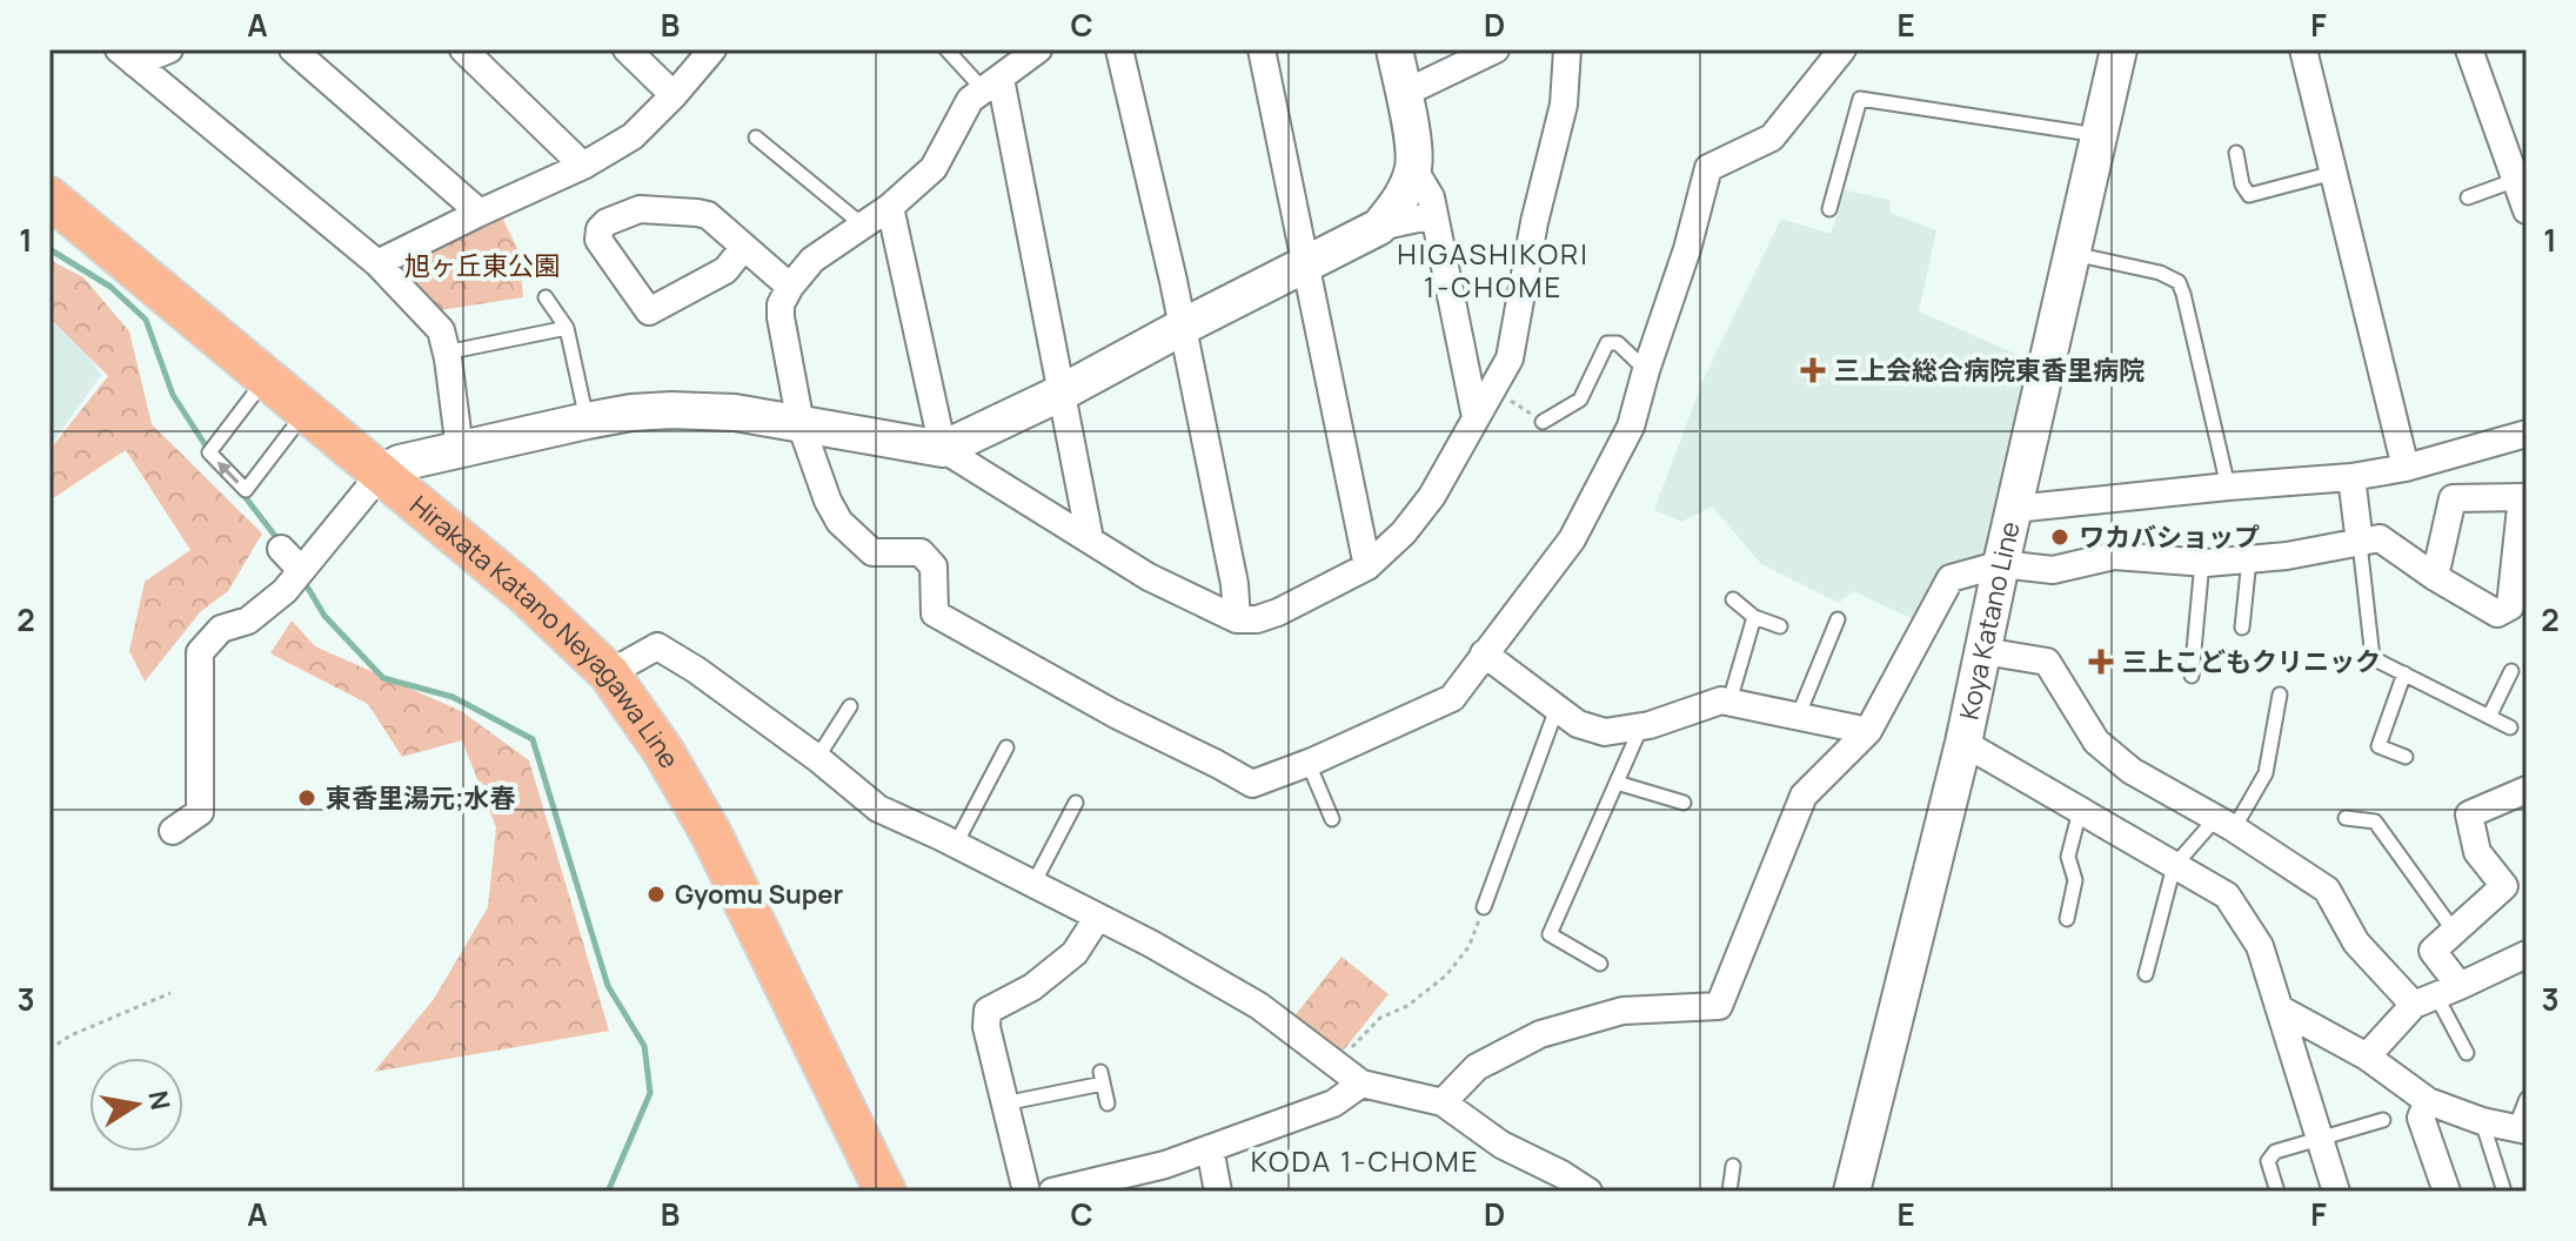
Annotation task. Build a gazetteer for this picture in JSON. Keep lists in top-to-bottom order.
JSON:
{
  "streets": {
    "main road": ["Hirakata Katano Neyagawa Line"],
    "street": ["Koya Katano Line"]
  },
  "districts": ["HIGASHIKORI 1-CHOME", "KODA 1-CHOME"],
  "parks": ["旭ヶ丘東公園"],
  "places": {
    "health": ["三上会総合病院東香里病院", "三上こどもクリニック"],
    "other": ["ワカバショップ", "東香里湯元;水春", "Gyomu Super"]
  },
  "north": "right",
  "grid": {
    "columns": [
      "A",
      "B",
      "C",
      "D",
      "E",
      "F"
    ],
    "rows": ["1", "2", "3"]
  }
}
